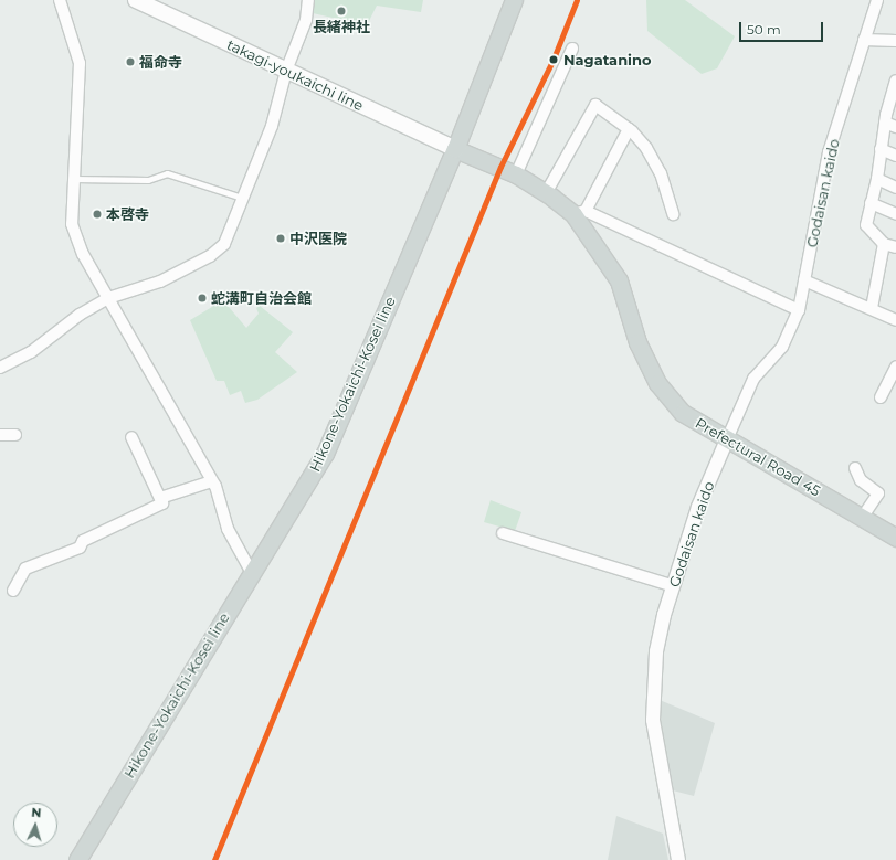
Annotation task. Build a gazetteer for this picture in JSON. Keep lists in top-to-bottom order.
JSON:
{
  "streets": {
    "main road": ["takagi-youkaichi line", "Hikone-Yokaichi-Kosei line", "Prefectural Road 45"],
    "street": ["Godaisan kaido"]
  },
  "crossings": [
    ["takagi-youkaichi line", "Hikone-Yokaichi-Kosei line"],
    ["takagi-youkaichi line", "Prefectural Road 45"],
    ["Godaisan kaido", "Prefectural Road 45"],
    ["Hikone-Yokaichi-Kosei line", "Prefectural Road 45"]
  ],
  "places": [
    "長緒神社",
    "Nagatanino",
    "福命寺",
    "本啓寺",
    "中沢医院",
    "蛇溝町自治会館"
  ],
  "scale_bar": "50 m",
  "north": "top"
}
